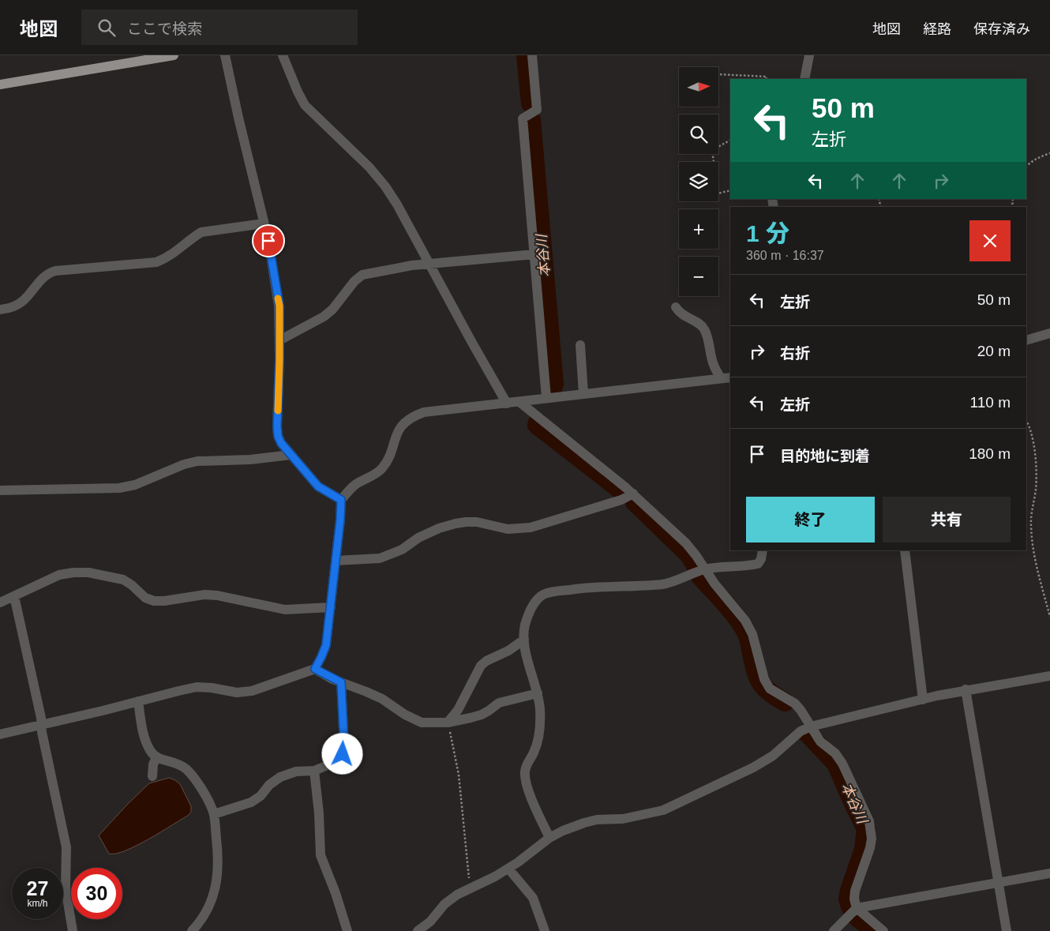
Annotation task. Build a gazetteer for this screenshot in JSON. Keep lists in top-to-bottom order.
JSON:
{
  "water": ["本谷川"],
  "north": "right",
  "page": {
    "header": "地図",
    "search": "ここで検索",
    "nav": ["地図", "経路", "保存済み"],
    "map_buttons": ["+", "−"],
    "turn": ["50 m", "左折"],
    "heading": ["1 分", "360 m · 16:37"],
    "list": [
      {
        "name": "左折",
        "value": "50 m"
      },
      {
        "name": "右折",
        "value": "20 m"
      },
      {
        "name": "左折",
        "value": "110 m"
      },
      {
        "name": "目的地に到着",
        "value": "180 m"
      }
    ],
    "buttons": ["終了", "共有"],
    "speed": "27 km/h",
    "limit": "30"
  }
}
